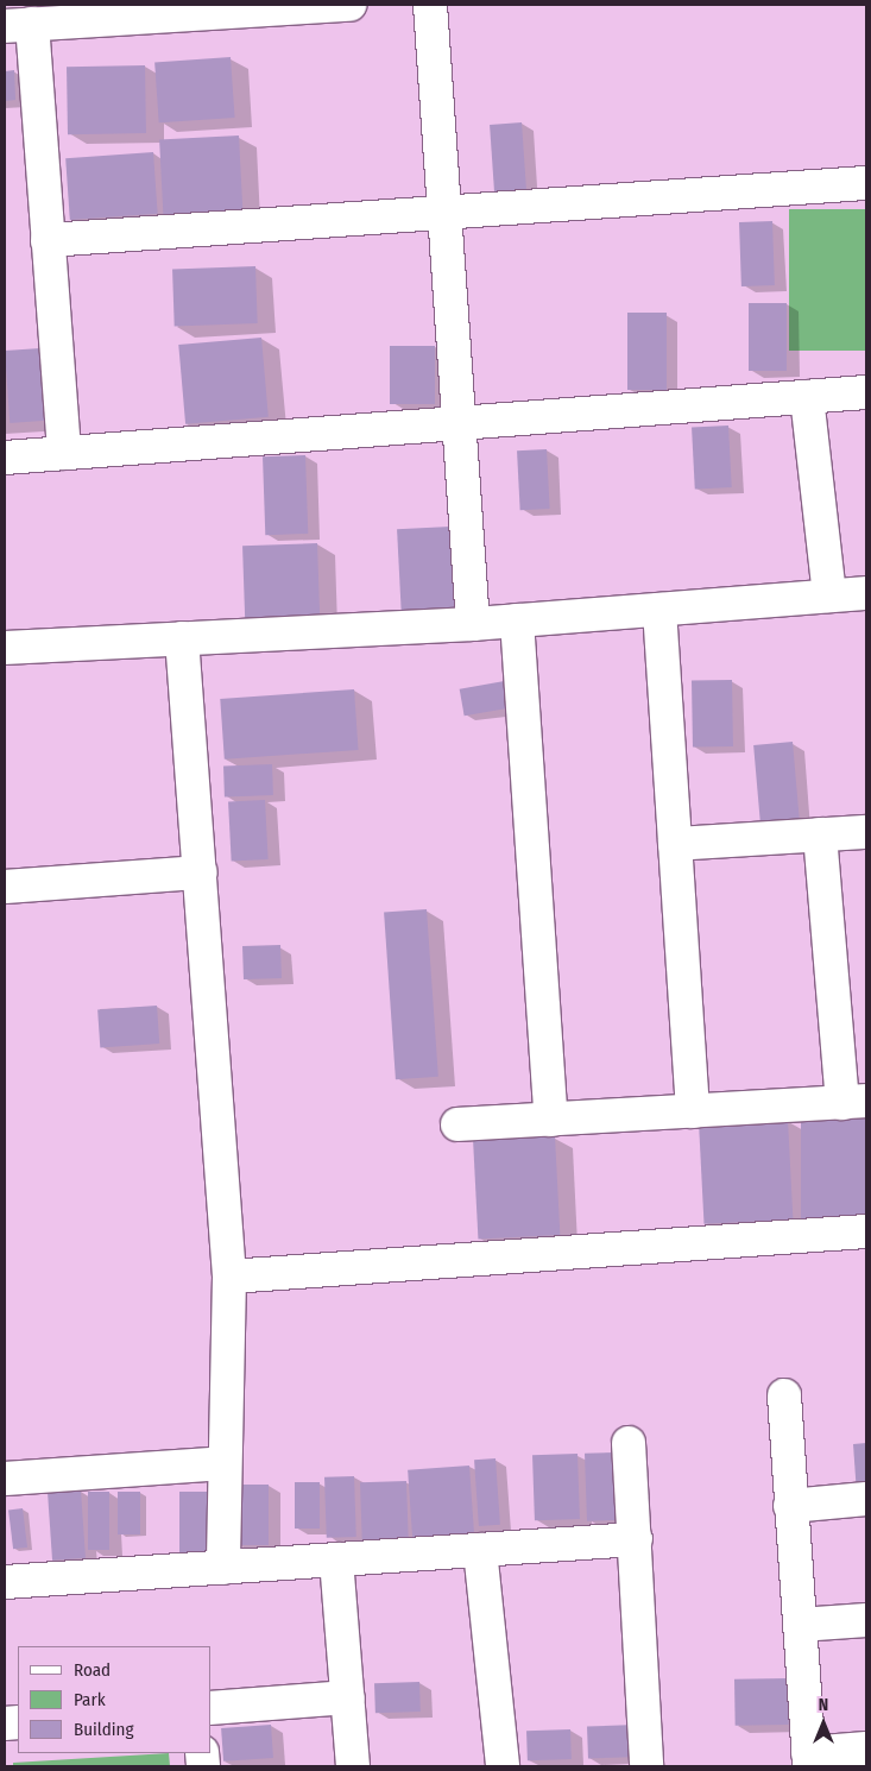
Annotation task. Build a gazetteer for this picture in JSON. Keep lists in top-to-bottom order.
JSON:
{
  "legend": ["Road", "Park", "Building"],
  "north": "top"
}
